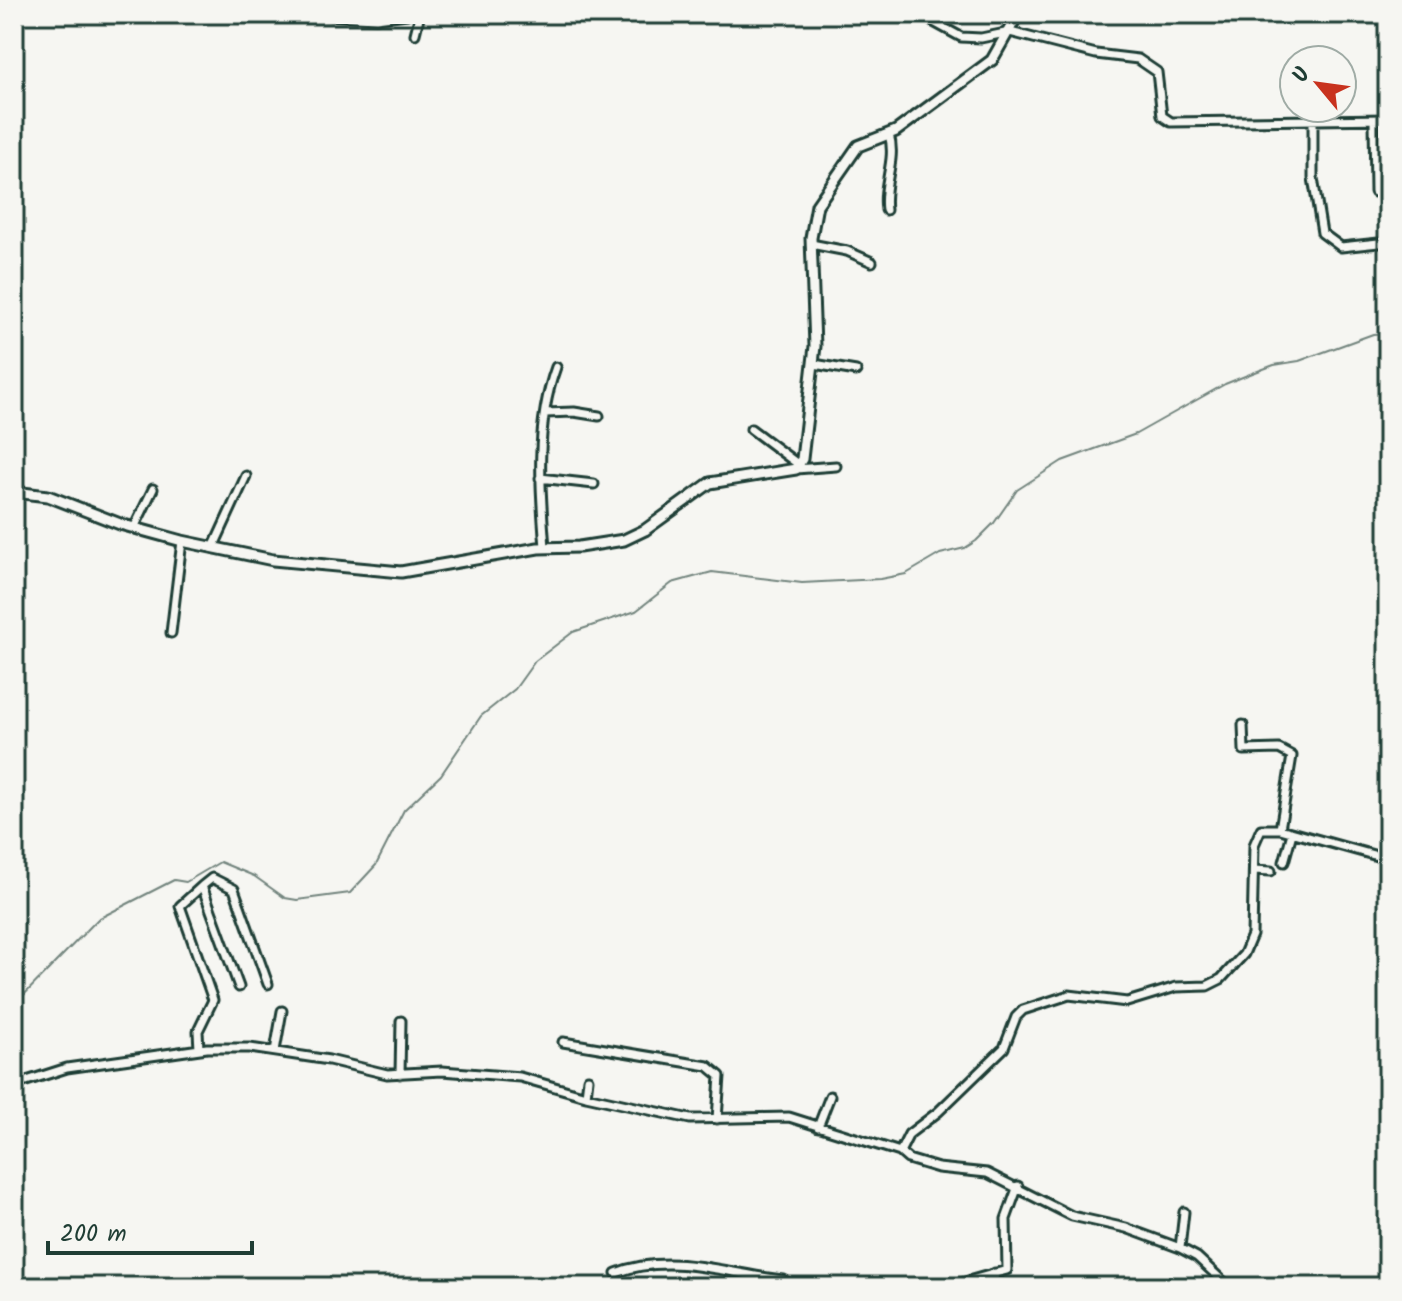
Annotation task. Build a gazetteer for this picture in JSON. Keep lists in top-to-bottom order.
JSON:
{
  "scale_bar": "200 m",
  "north": "top left"
}
